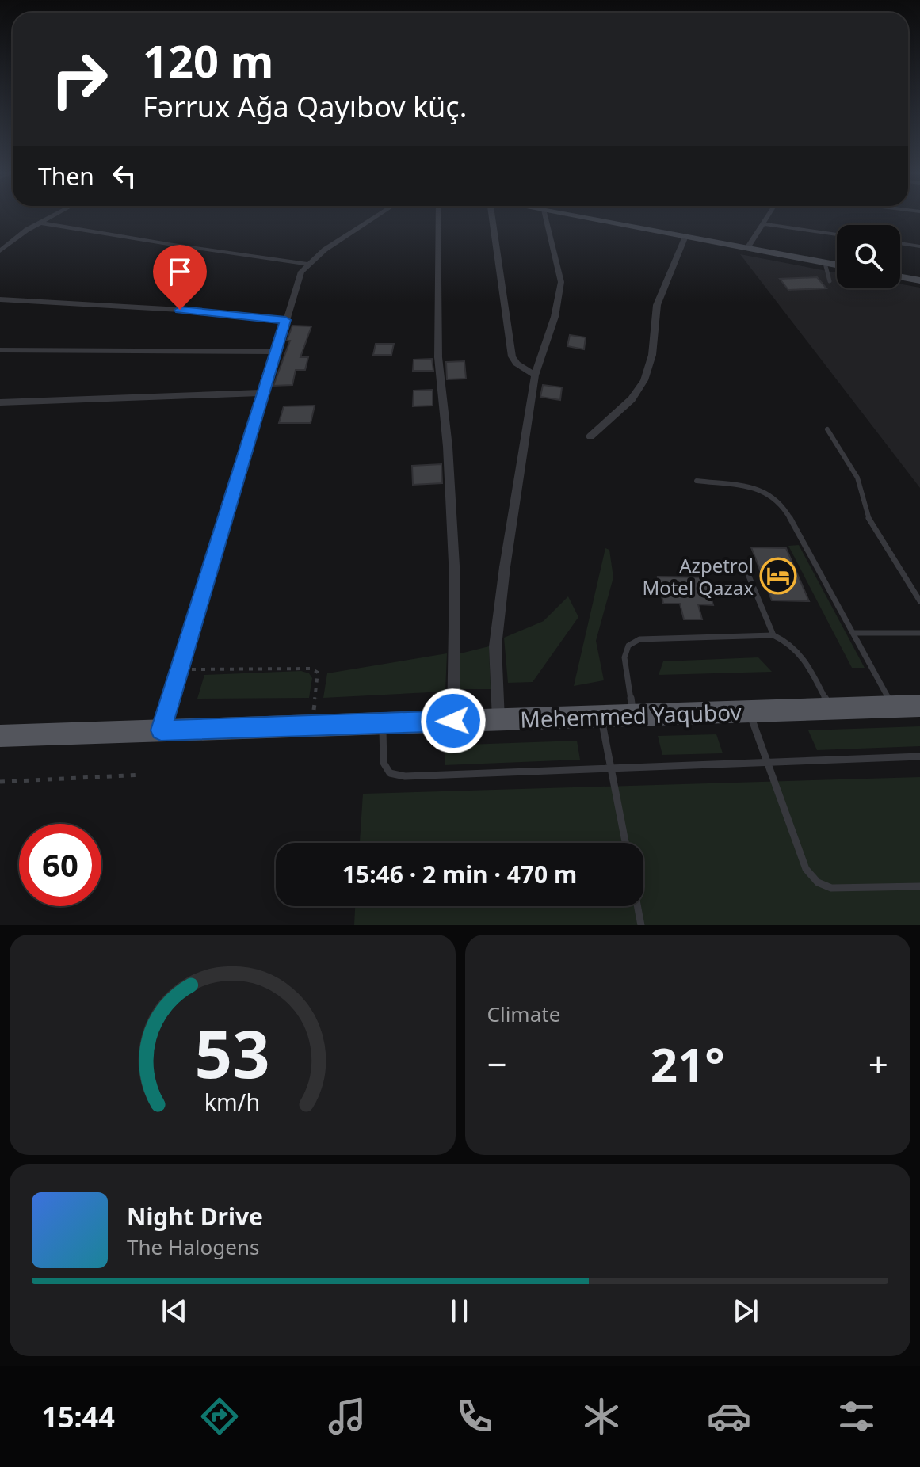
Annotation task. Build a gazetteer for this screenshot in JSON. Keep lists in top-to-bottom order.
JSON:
{
  "streets": {
    "main road": ["Mehemmed Yaqubov"]
  },
  "places": {
    "hotel": ["Azpetrol Motel Qazax"]
  },
  "page": {
    "turn": ["120 m", "Fərrux Ağa Qayıbov küç."],
    "then": "Then",
    "limit": "60",
    "trip": "15:46 · 2 min · 470 m",
    "tile": "Climate",
    "heat": ["−", "21°", "+"],
    "song": ["Night Drive", "The Halogens"],
    "tabs": "15:44",
    "gauge": ["53", "km/h"]
  }
}
